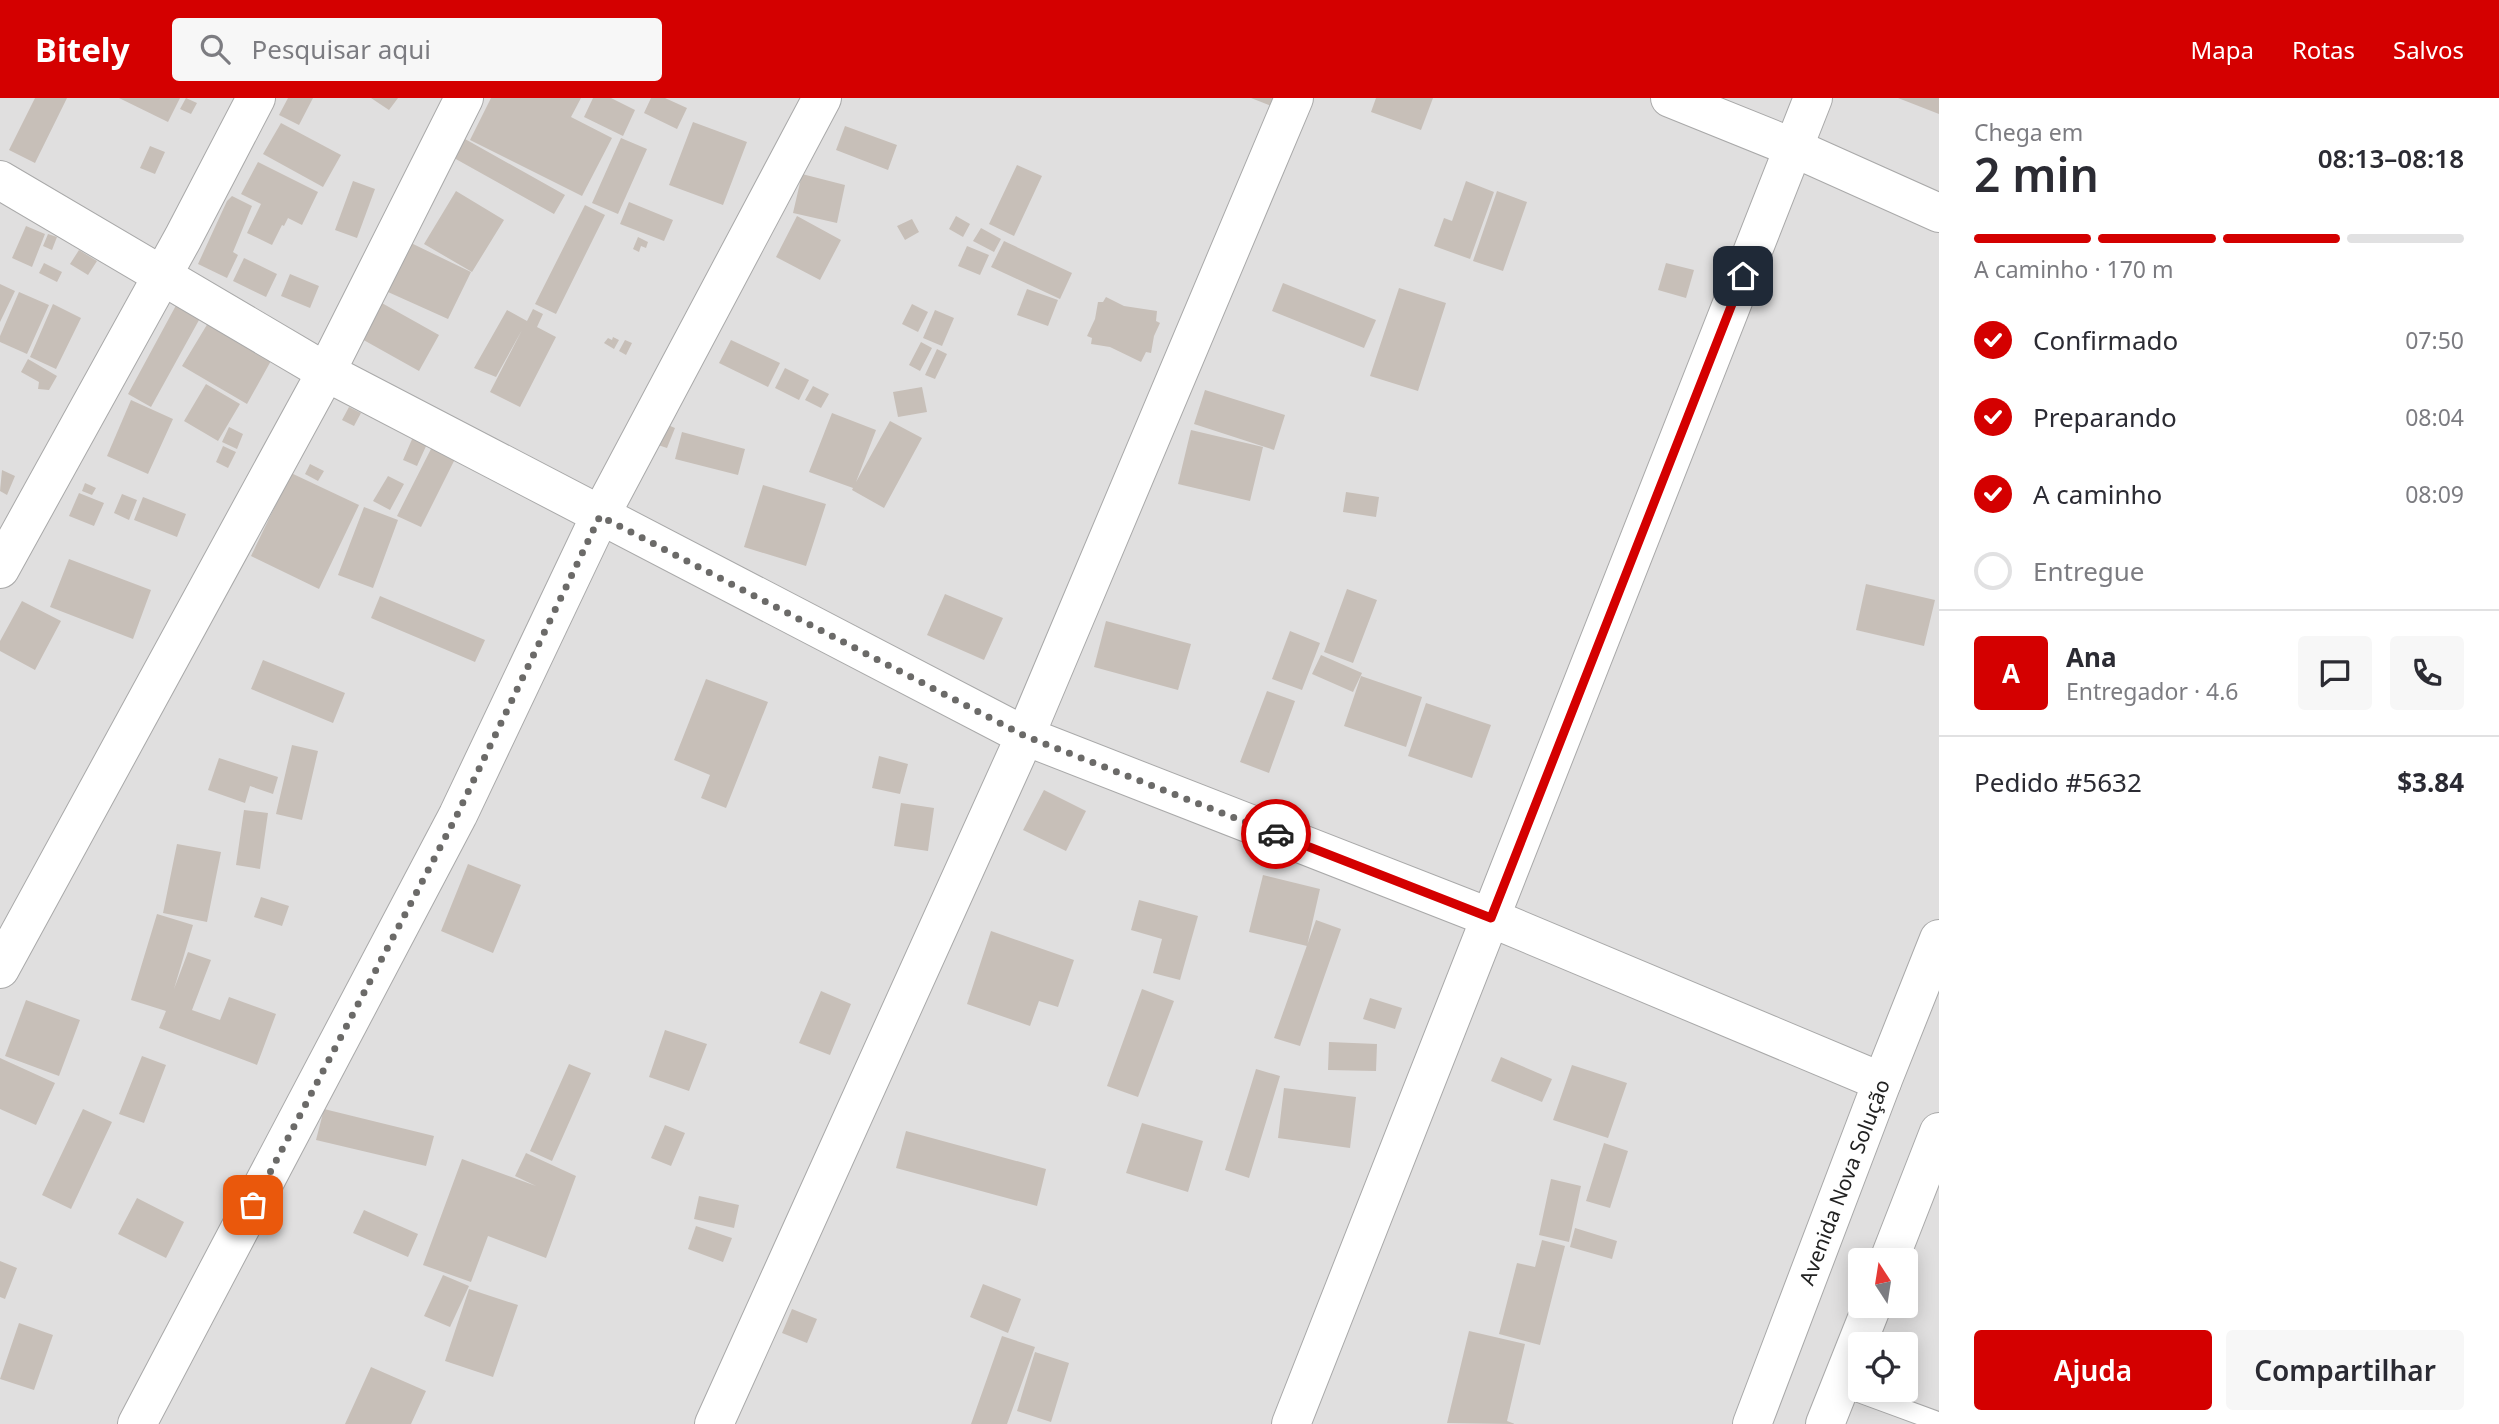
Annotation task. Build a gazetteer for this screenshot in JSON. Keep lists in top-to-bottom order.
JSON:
{
  "streets": {
    "street": ["Avenida Nova Solução"]
  },
  "north": "top",
  "page": {
    "header": "Bitely",
    "search": "Pesquisar aqui",
    "nav": ["Mapa", "Rotas", "Salvos"],
    "heading": ["2 min", "Chega em", "08:13–08:18"],
    "panel": [
      "Ana",
      "Entregador · 4.6",
      "Pedido #5632",
      "$3.84"
    ],
    "bar": "A caminho · 170 m",
    "list": [
      ["Confirmado", "07:50"],
      ["Preparando", "08:04"],
      ["A caminho", "08:09"],
      "Entregue"
    ],
    "round": "A",
    "buttons": ["Ajuda", "Compartilhar"]
  }
}
